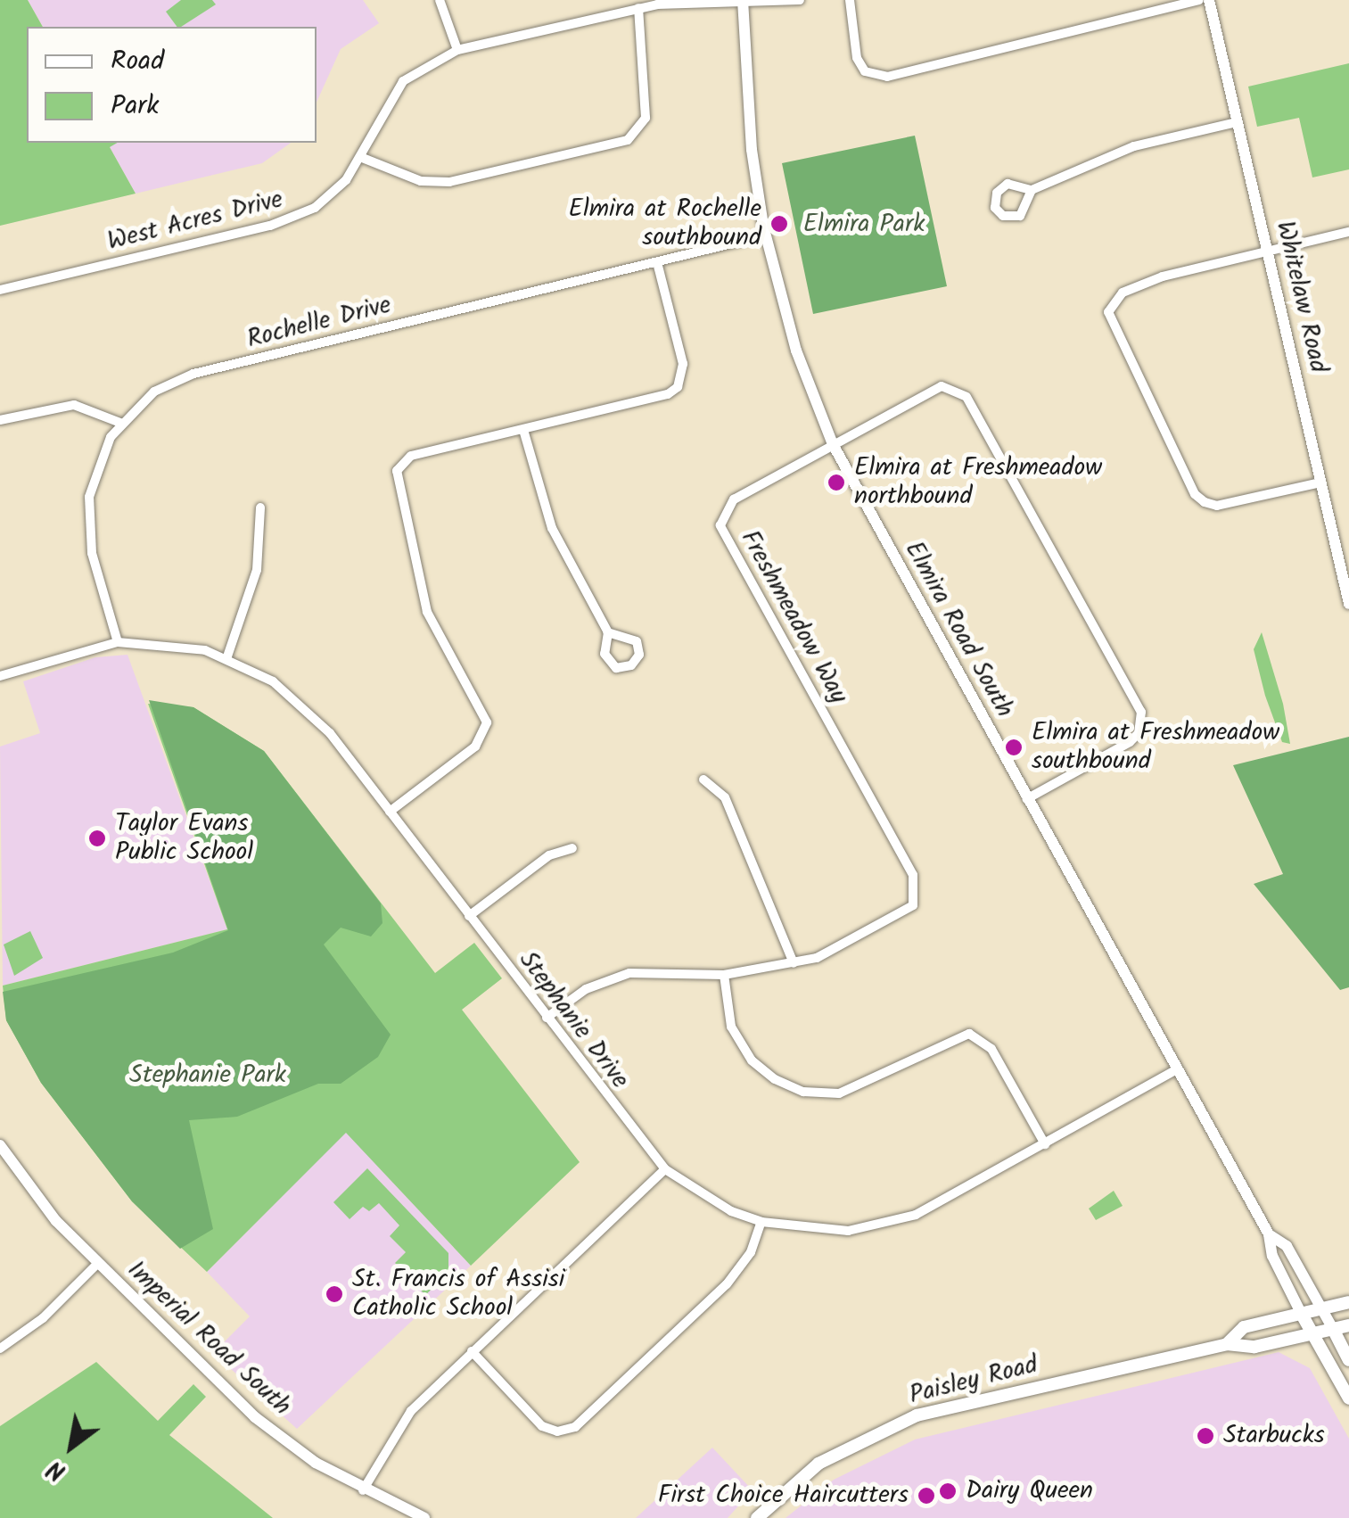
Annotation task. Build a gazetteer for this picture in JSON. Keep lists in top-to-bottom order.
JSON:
{
  "streets": {
    "main road": ["Elmira Road South", "Paisley Road"],
    "street": [
      "West Acres Drive",
      "Whitelaw Road",
      "Rochelle Drive",
      "Freshmeadow Way",
      "Stephanie Drive",
      "Imperial Road South"
    ]
  },
  "crossings": [
    ["West Acres Drive", "Elmira Road South"],
    ["Rochelle Drive", "Elmira Road South"],
    ["Rochelle Drive", "Stephanie Drive"],
    ["Freshmeadow Way", "Elmira Road South"],
    ["Freshmeadow Way", "Stephanie Drive"],
    ["Elmira Road South", "Stephanie Drive"],
    ["Elmira Road South", "Paisley Road"]
  ],
  "parks": ["Elmira Park", "Stephanie Park"],
  "places": [
    "Elmira at Rochelle southbound",
    "Elmira at Freshmeadow northbound",
    "Elmira at Freshmeadow southbound",
    "Taylor Evans Public School",
    "St. Francis of Assisi Catholic School",
    "Starbucks",
    "Dairy Queen",
    "First Choice Haircutters"
  ],
  "legend": ["Road", "Park"],
  "north": "bottom left"
}
